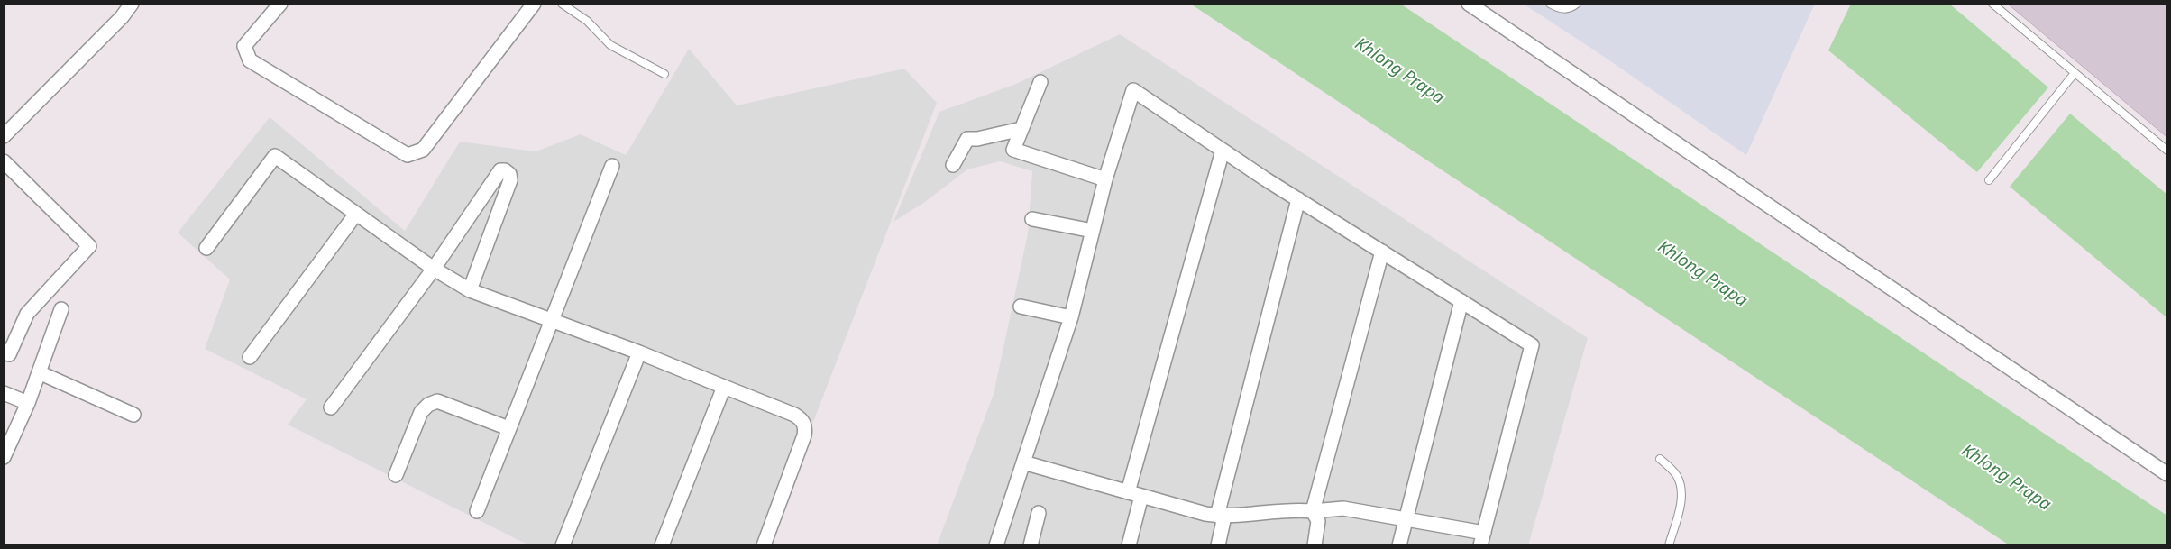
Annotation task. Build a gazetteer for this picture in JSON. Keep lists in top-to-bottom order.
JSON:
{
  "water": ["Khlong Prapa"]
}
